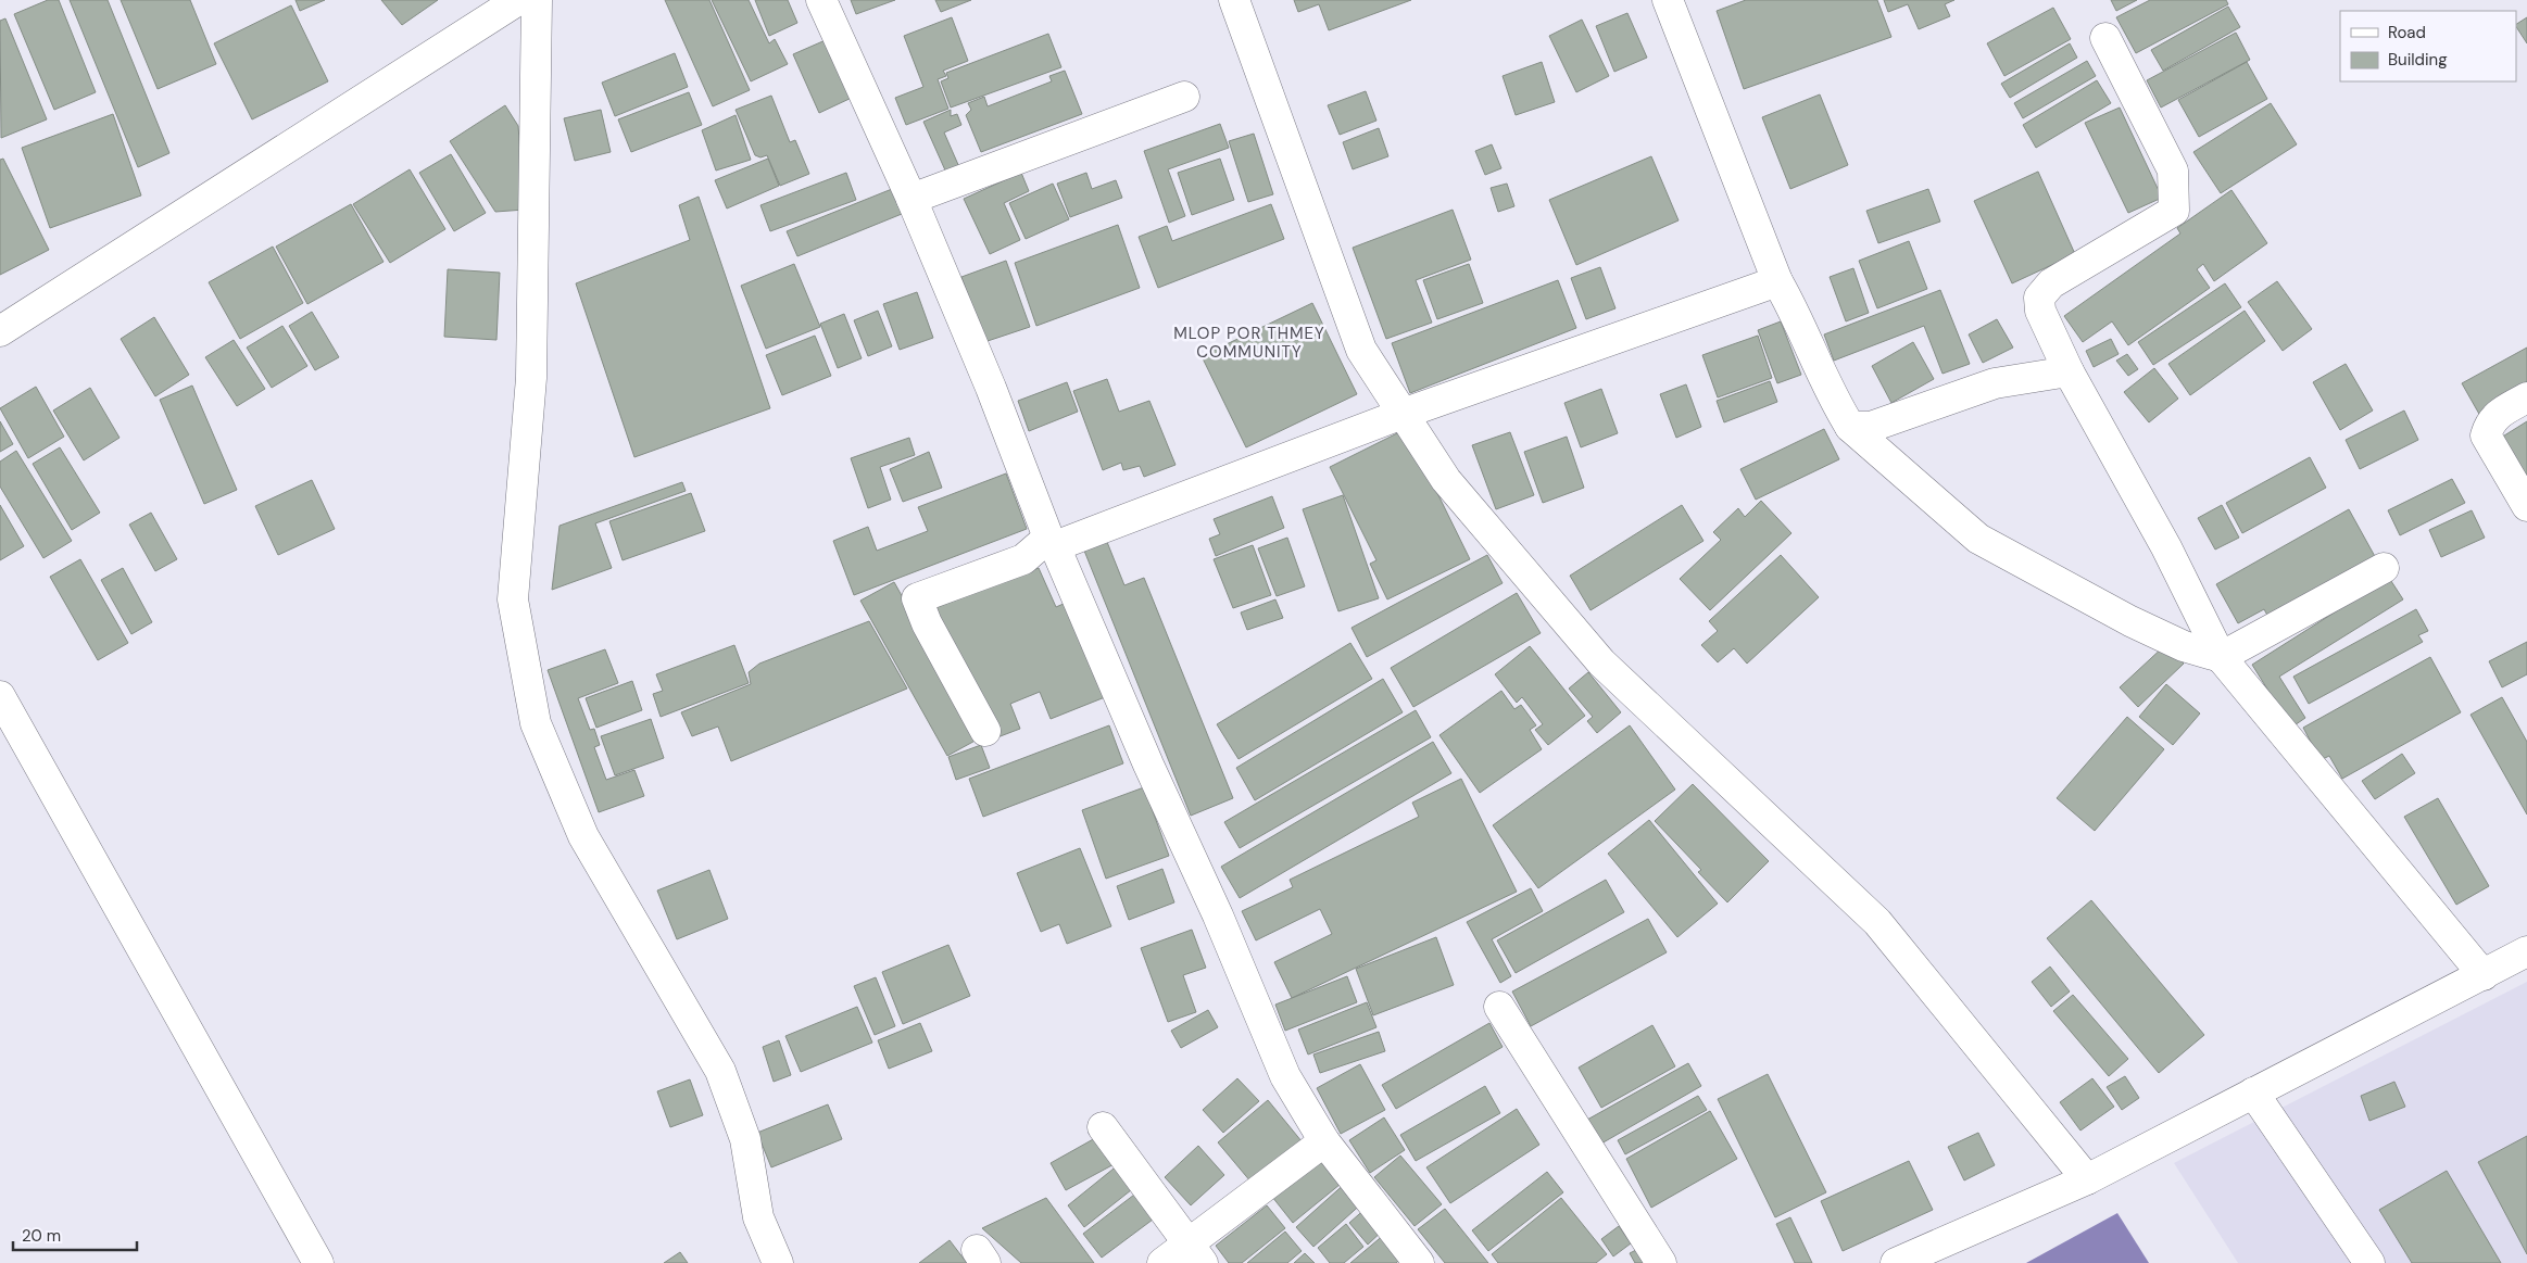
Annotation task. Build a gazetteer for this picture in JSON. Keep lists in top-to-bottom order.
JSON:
{
  "districts": ["MLOP POR THMEY COMMUNITY"],
  "legend": ["Road", "Building"],
  "scale_bar": "20 m"
}
